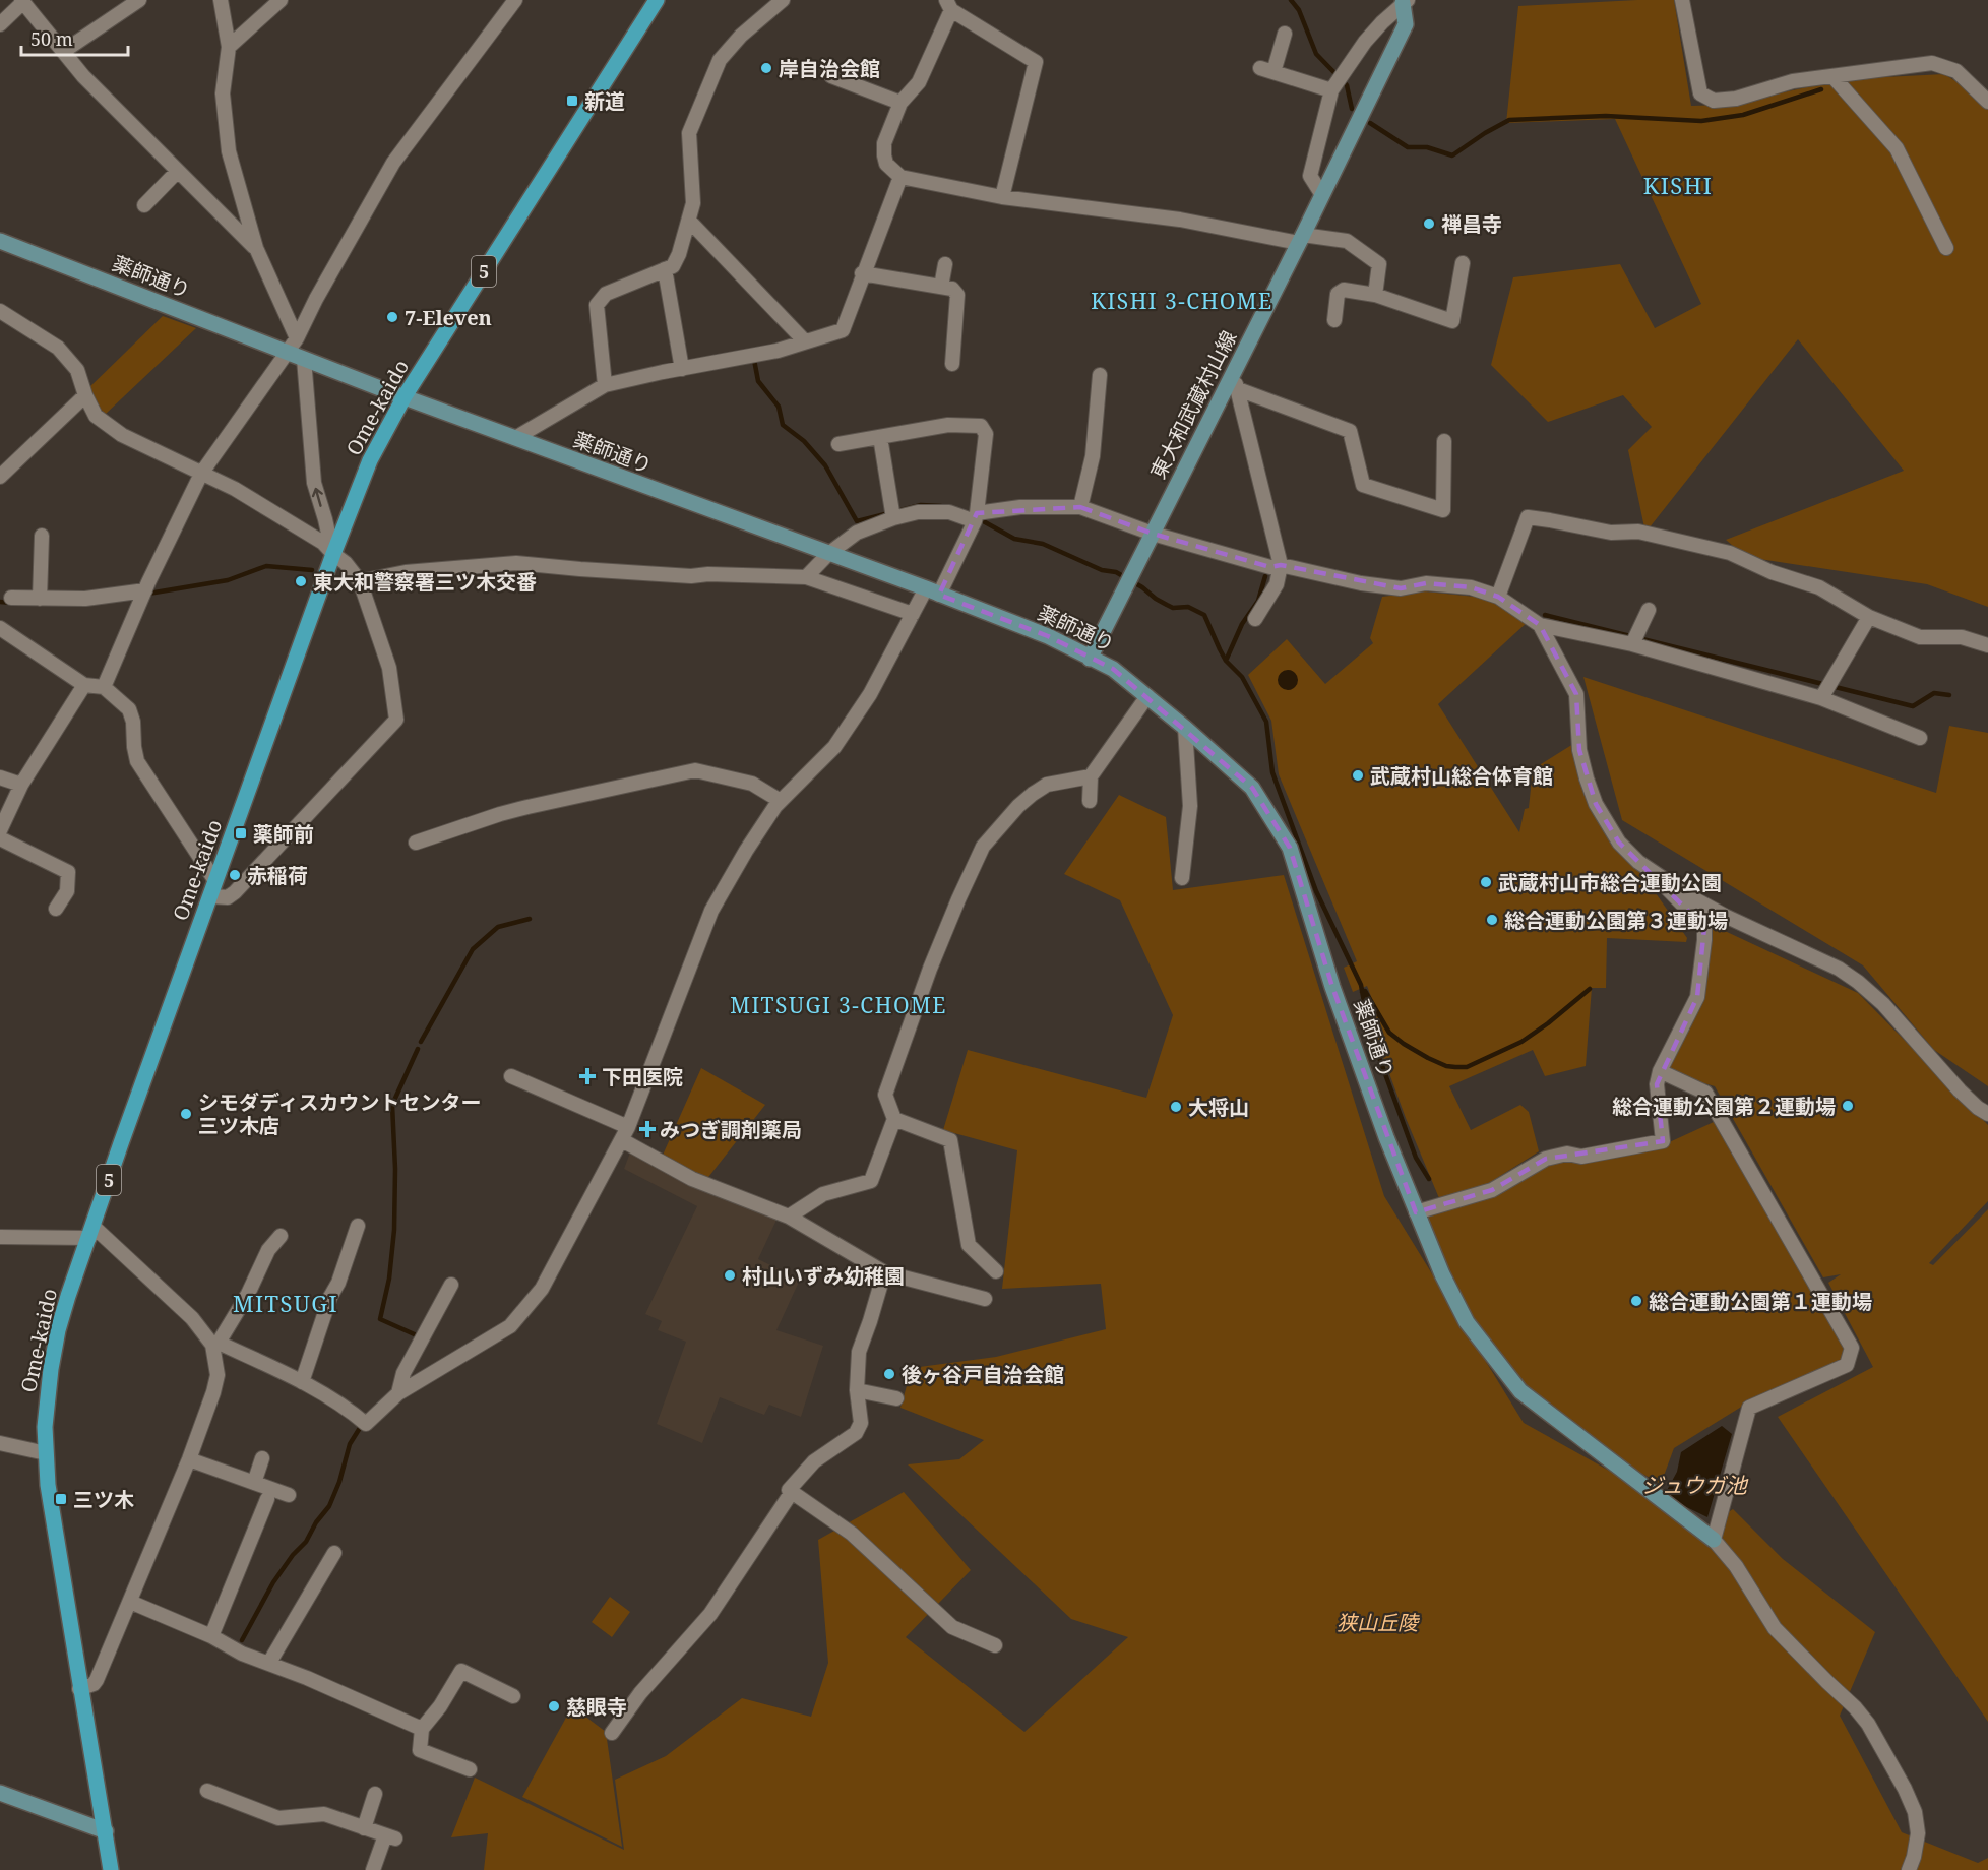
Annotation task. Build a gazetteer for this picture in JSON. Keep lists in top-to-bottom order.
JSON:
{
  "streets": {
    "main road": ["5", "Ome-kaido"],
    "street": ["薬師通り", "東大和武蔵村山線"]
  },
  "crossings": [
    ["5", "Ome-kaido"],
    ["薬師通り", "東大和武蔵村山線"],
    ["薬師通り", "Ome-kaido"]
  ],
  "districts": [
    "KISHI",
    "KISHI 3-CHOME",
    "MITSUGI 3-CHOME",
    "MITSUGI"
  ],
  "water": ["ジュウガ池"],
  "parks": ["狭山丘陵"],
  "places": {
    "other": [
      "岸自治会館",
      "禅昌寺",
      "7-Eleven",
      "東大和警察署三ツ木交番",
      "武蔵村山総合体育館",
      "赤稲荷",
      "武蔵村山市総合運動公園",
      "総合運動公園第３運動場",
      "総合運動公園第２運動場",
      "大将山",
      "シモダディスカウントセンター 三ツ木店",
      "村山いずみ幼稚園",
      "総合運動公園第１運動場",
      "後ヶ谷戸自治会館",
      "慈眼寺"
    ],
    "transit": ["新道", "薬師前", "三ツ木"],
    "health": ["下田医院", "みつぎ調剤薬局"]
  },
  "scale_bar": "50 m"
}
